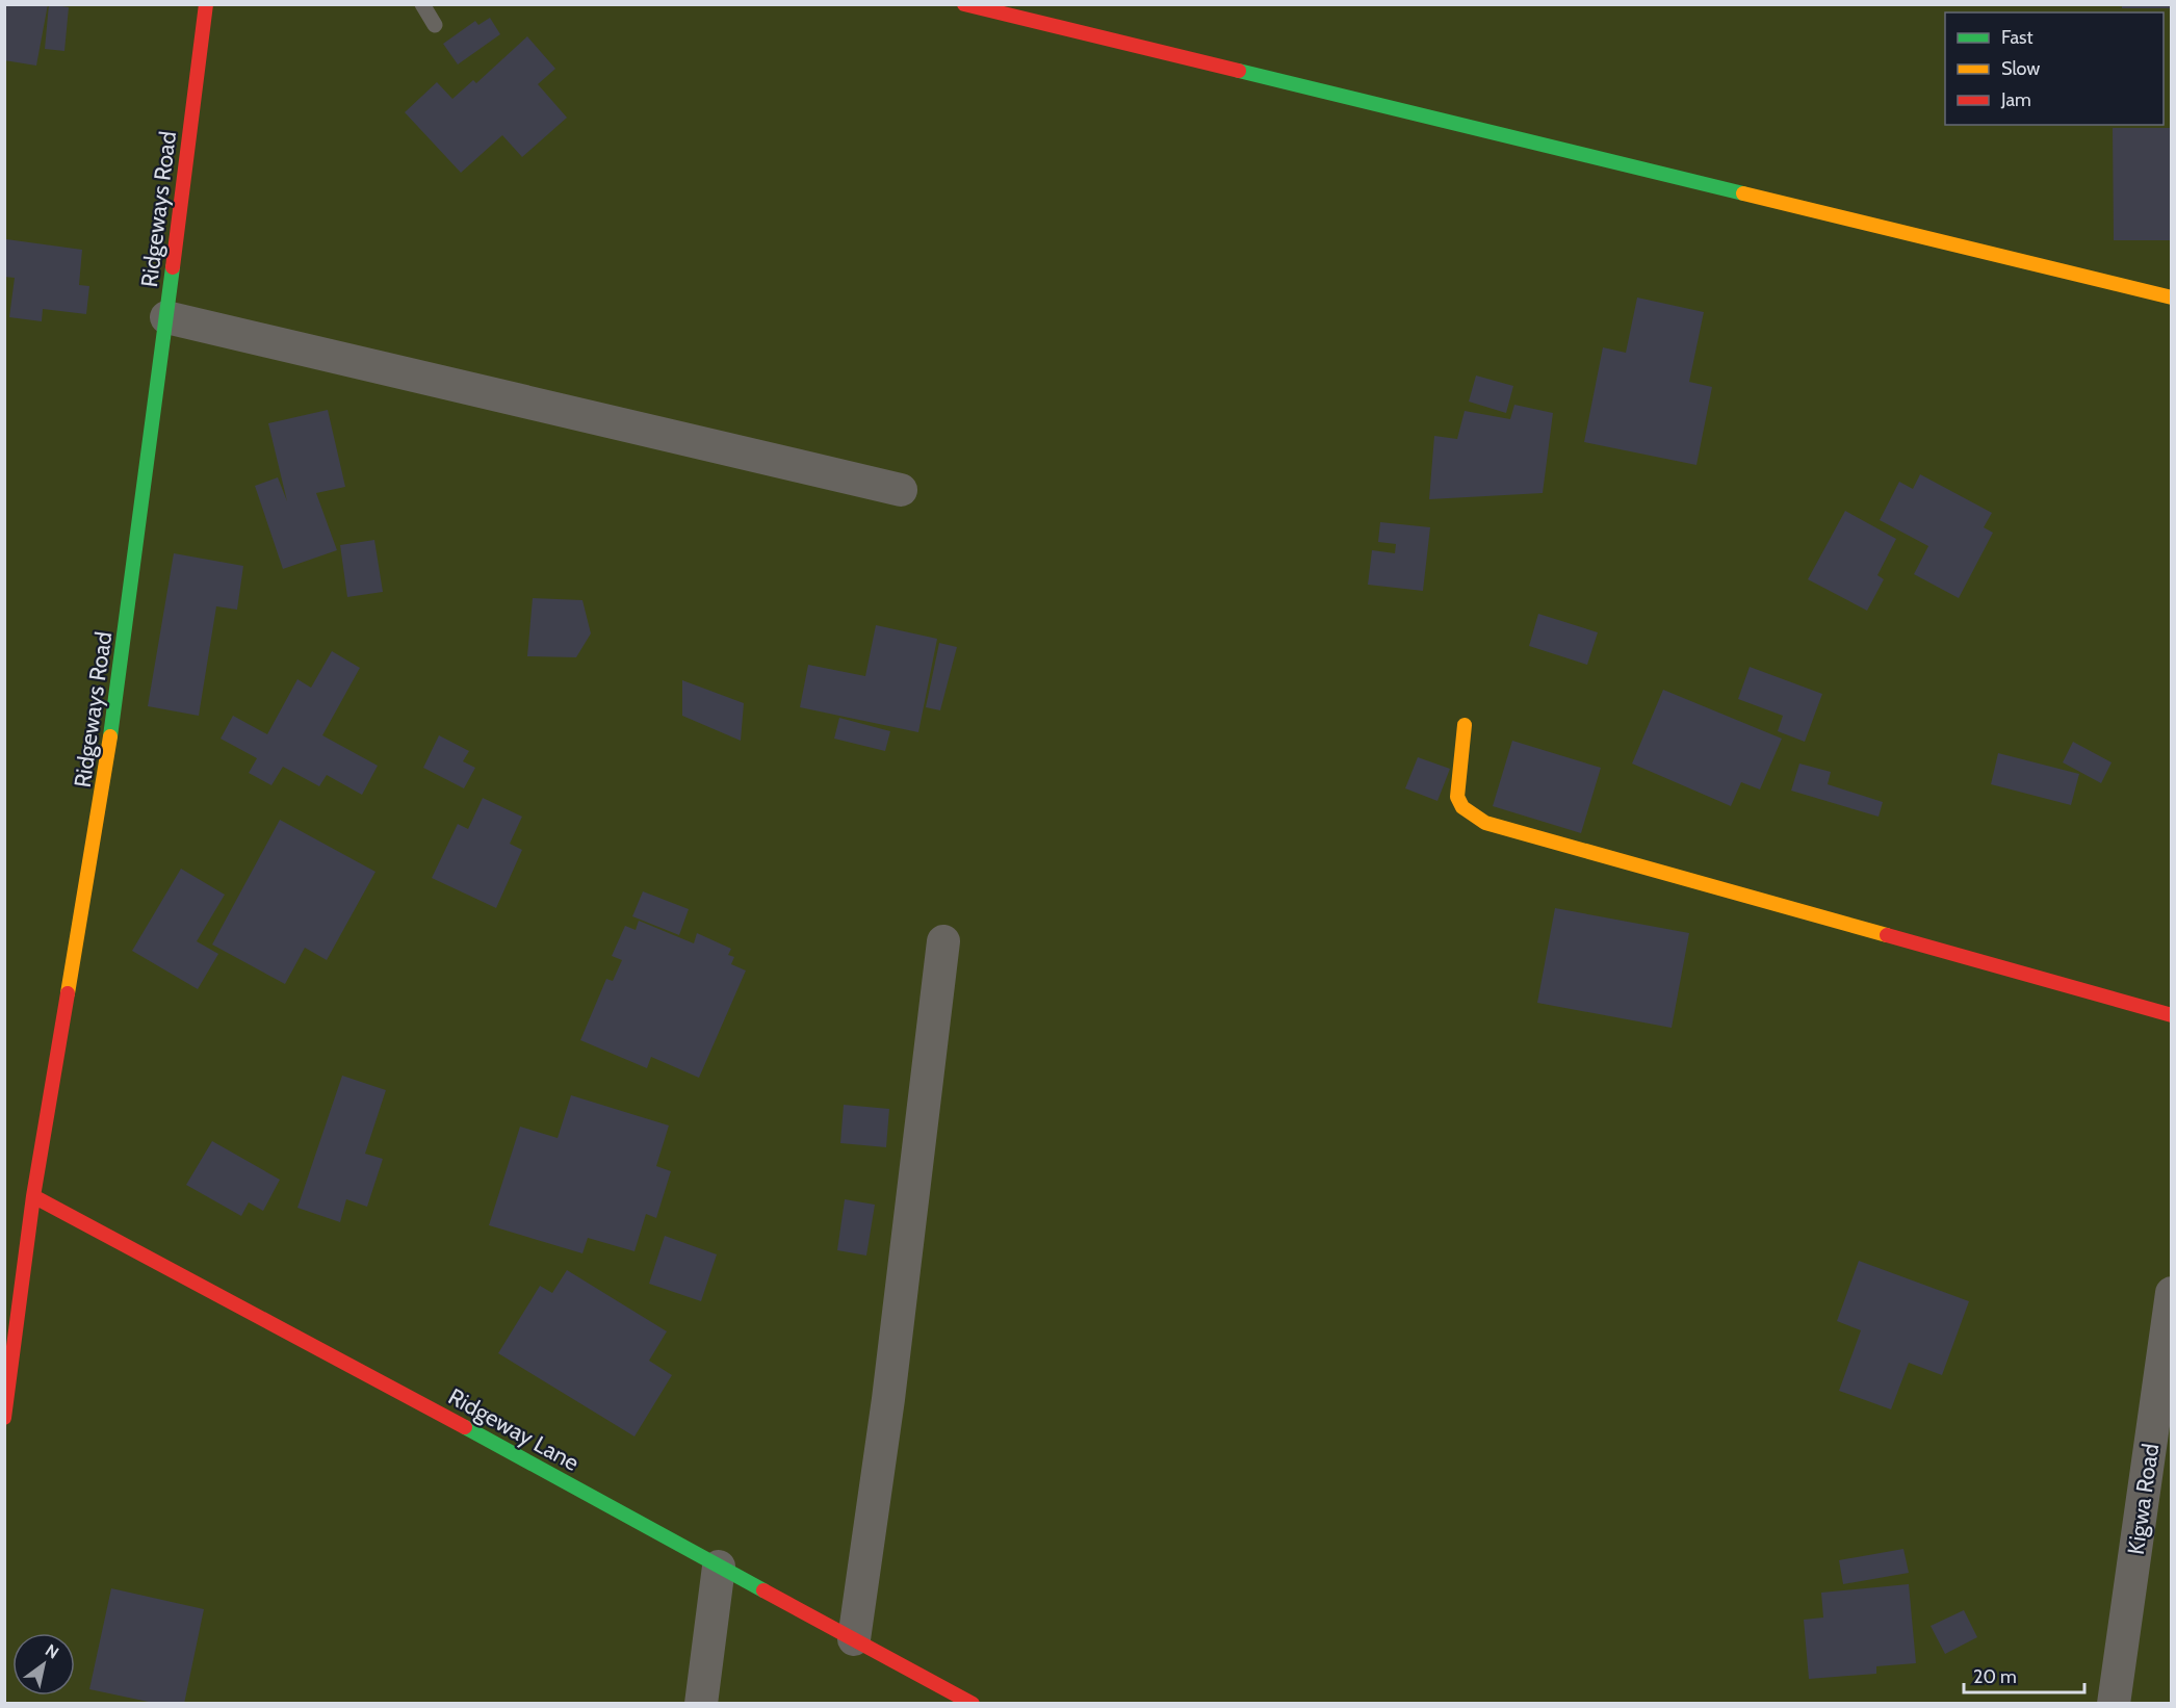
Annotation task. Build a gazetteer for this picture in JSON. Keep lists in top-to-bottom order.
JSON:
{
  "streets": {
    "street": ["Ridgeways Road", "Ridgeway Lane", "Kigwa Road"]
  },
  "crossings": [
    ["Ridgeways Road", "Ridgeway Lane"]
  ],
  "legend": ["Fast", "Slow", "Jam"],
  "scale_bar": "20 m",
  "north": "top right"
}
